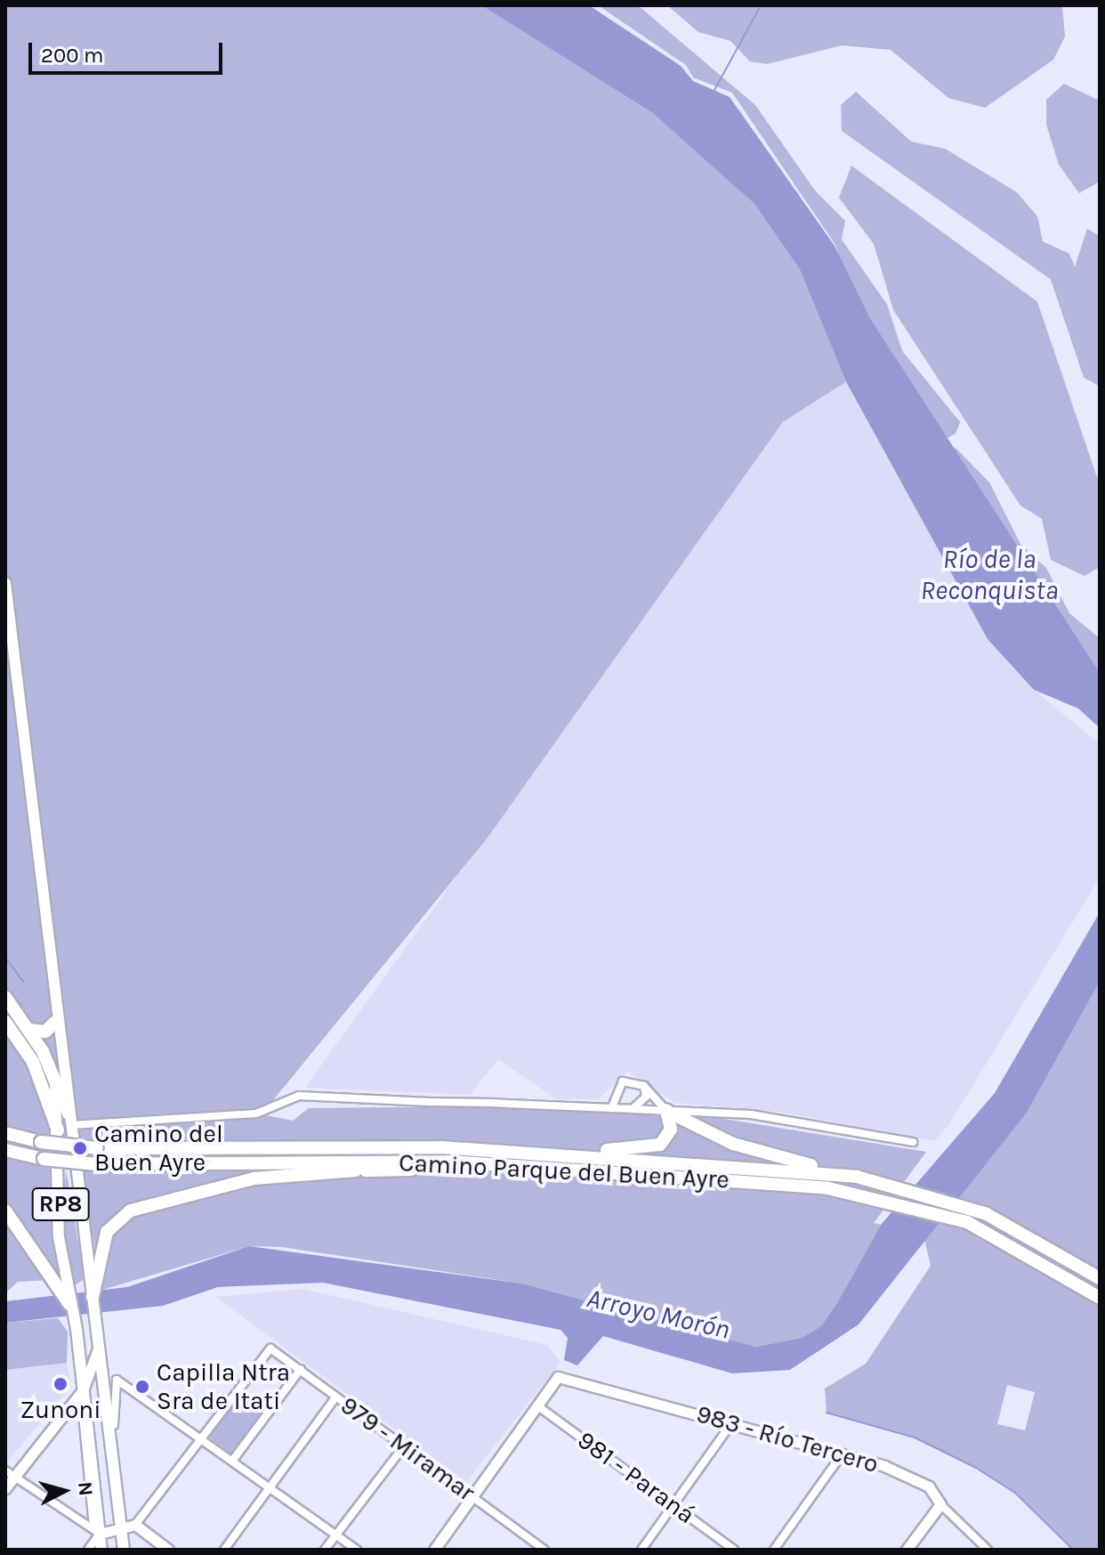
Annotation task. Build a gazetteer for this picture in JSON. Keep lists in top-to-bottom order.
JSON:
{
  "streets": {
    "highway": ["Camino Parque del Buen Ayre"],
    "main road": ["RP8"],
    "street": ["983 - Río Tercero", "979 - Miramar", "981 - Paraná"]
  },
  "crossings": [
    ["983 - Río Tercero", "981 - Paraná"]
  ],
  "water": ["Río de la Reconquista", "Arroyo Morón"],
  "places": ["Camino del Buen Ayre", "Zunoni", "Capilla Ntra Sra de Itati"],
  "scale_bar": "200 m",
  "north": "right"
}
